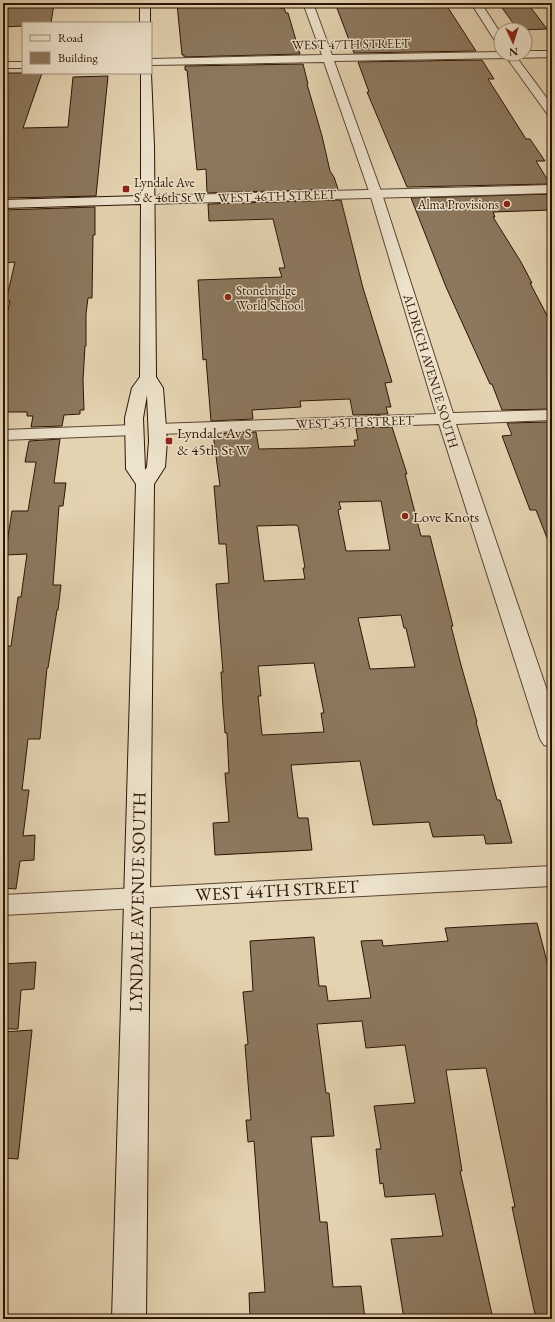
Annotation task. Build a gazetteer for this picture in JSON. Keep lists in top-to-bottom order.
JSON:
{
  "streets": {
    "street": [
      "WEST 47TH STREET",
      "WEST 46TH STREET",
      "ALDRICH AVENUE SOUTH",
      "WEST 45TH STREET",
      "WEST 44TH STREET",
      "LYNDALE AVENUE SOUTH"
    ]
  },
  "crossings": [
    ["WEST 47TH STREET", "ALDRICH AVENUE SOUTH"],
    ["WEST 46TH STREET", "ALDRICH AVENUE SOUTH"],
    ["ALDRICH AVENUE SOUTH", "WEST 45TH STREET"],
    ["WEST 44TH STREET", "LYNDALE AVENUE SOUTH"]
  ],
  "places": {
    "transit": ["Lyndale Ave S & 46th St W", "Lyndale Av S & 45th St W"],
    "other": ["Alma Provisions", "Stonebridge World School", "Love Knots"]
  },
  "legend": ["Road", "Building"],
  "north": "bottom"
}
